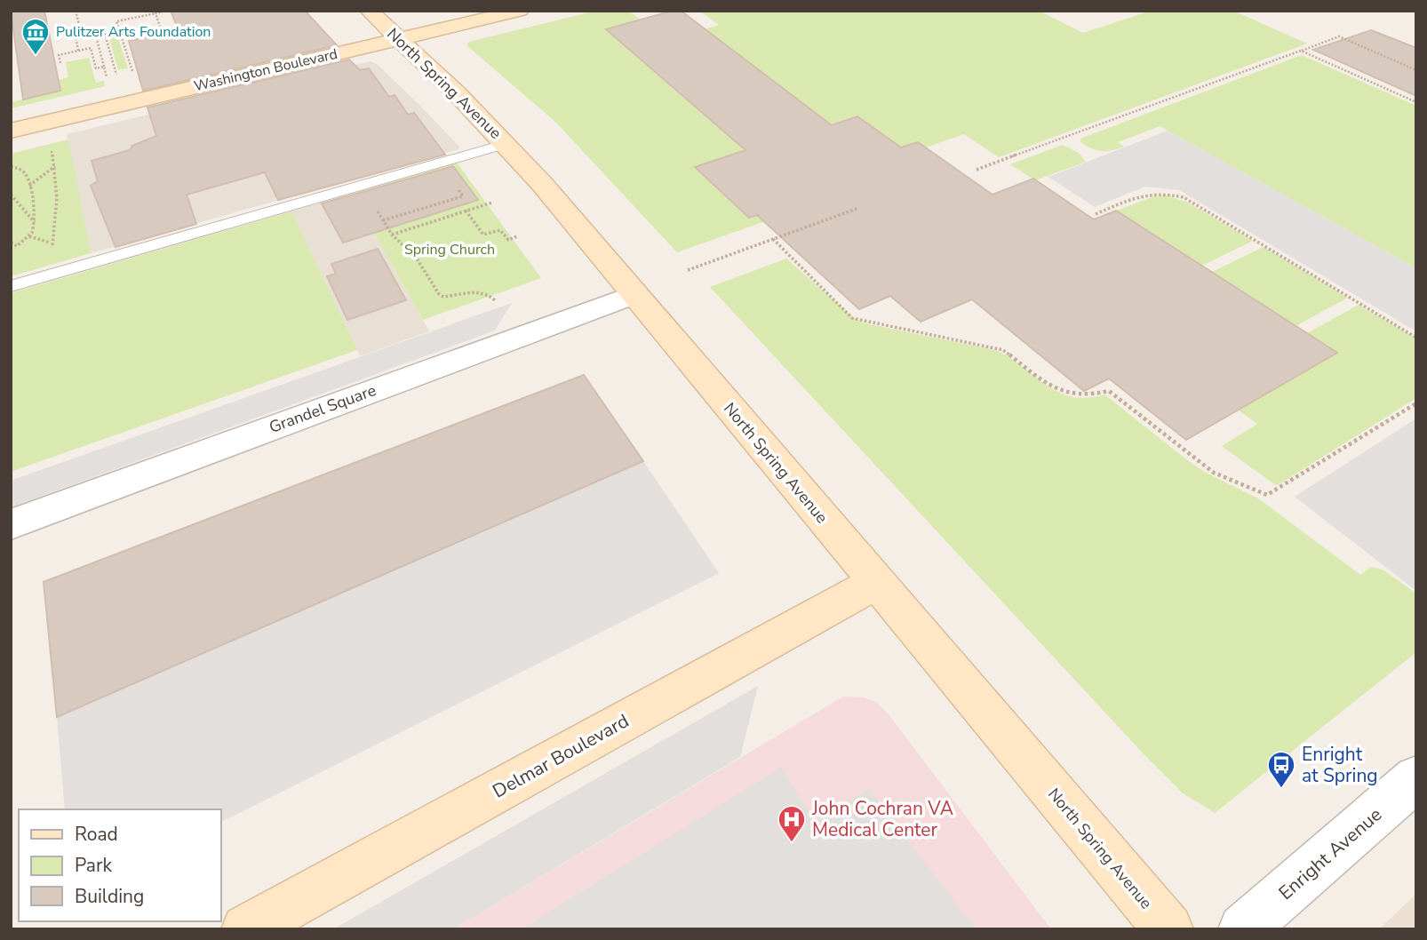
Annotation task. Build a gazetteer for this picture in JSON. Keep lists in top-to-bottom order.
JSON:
{
  "streets": {
    "street": [
      "Washington Boulevard",
      "North Spring Avenue",
      "Grandel Square",
      "Delmar Boulevard",
      "Enright Avenue"
    ]
  },
  "crossings": [
    ["Washington Boulevard", "North Spring Avenue"],
    ["North Spring Avenue", "Grandel Square"],
    ["North Spring Avenue", "Delmar Boulevard"]
  ],
  "parks": ["Spring Church"],
  "places": {
    "museum": ["Pulitzer Arts Foundation"],
    "bus stop": ["Enright at Spring"],
    "hospital": ["John Cochran VA Medical Center"]
  },
  "legend": ["Road", "Park", "Building"]
}
